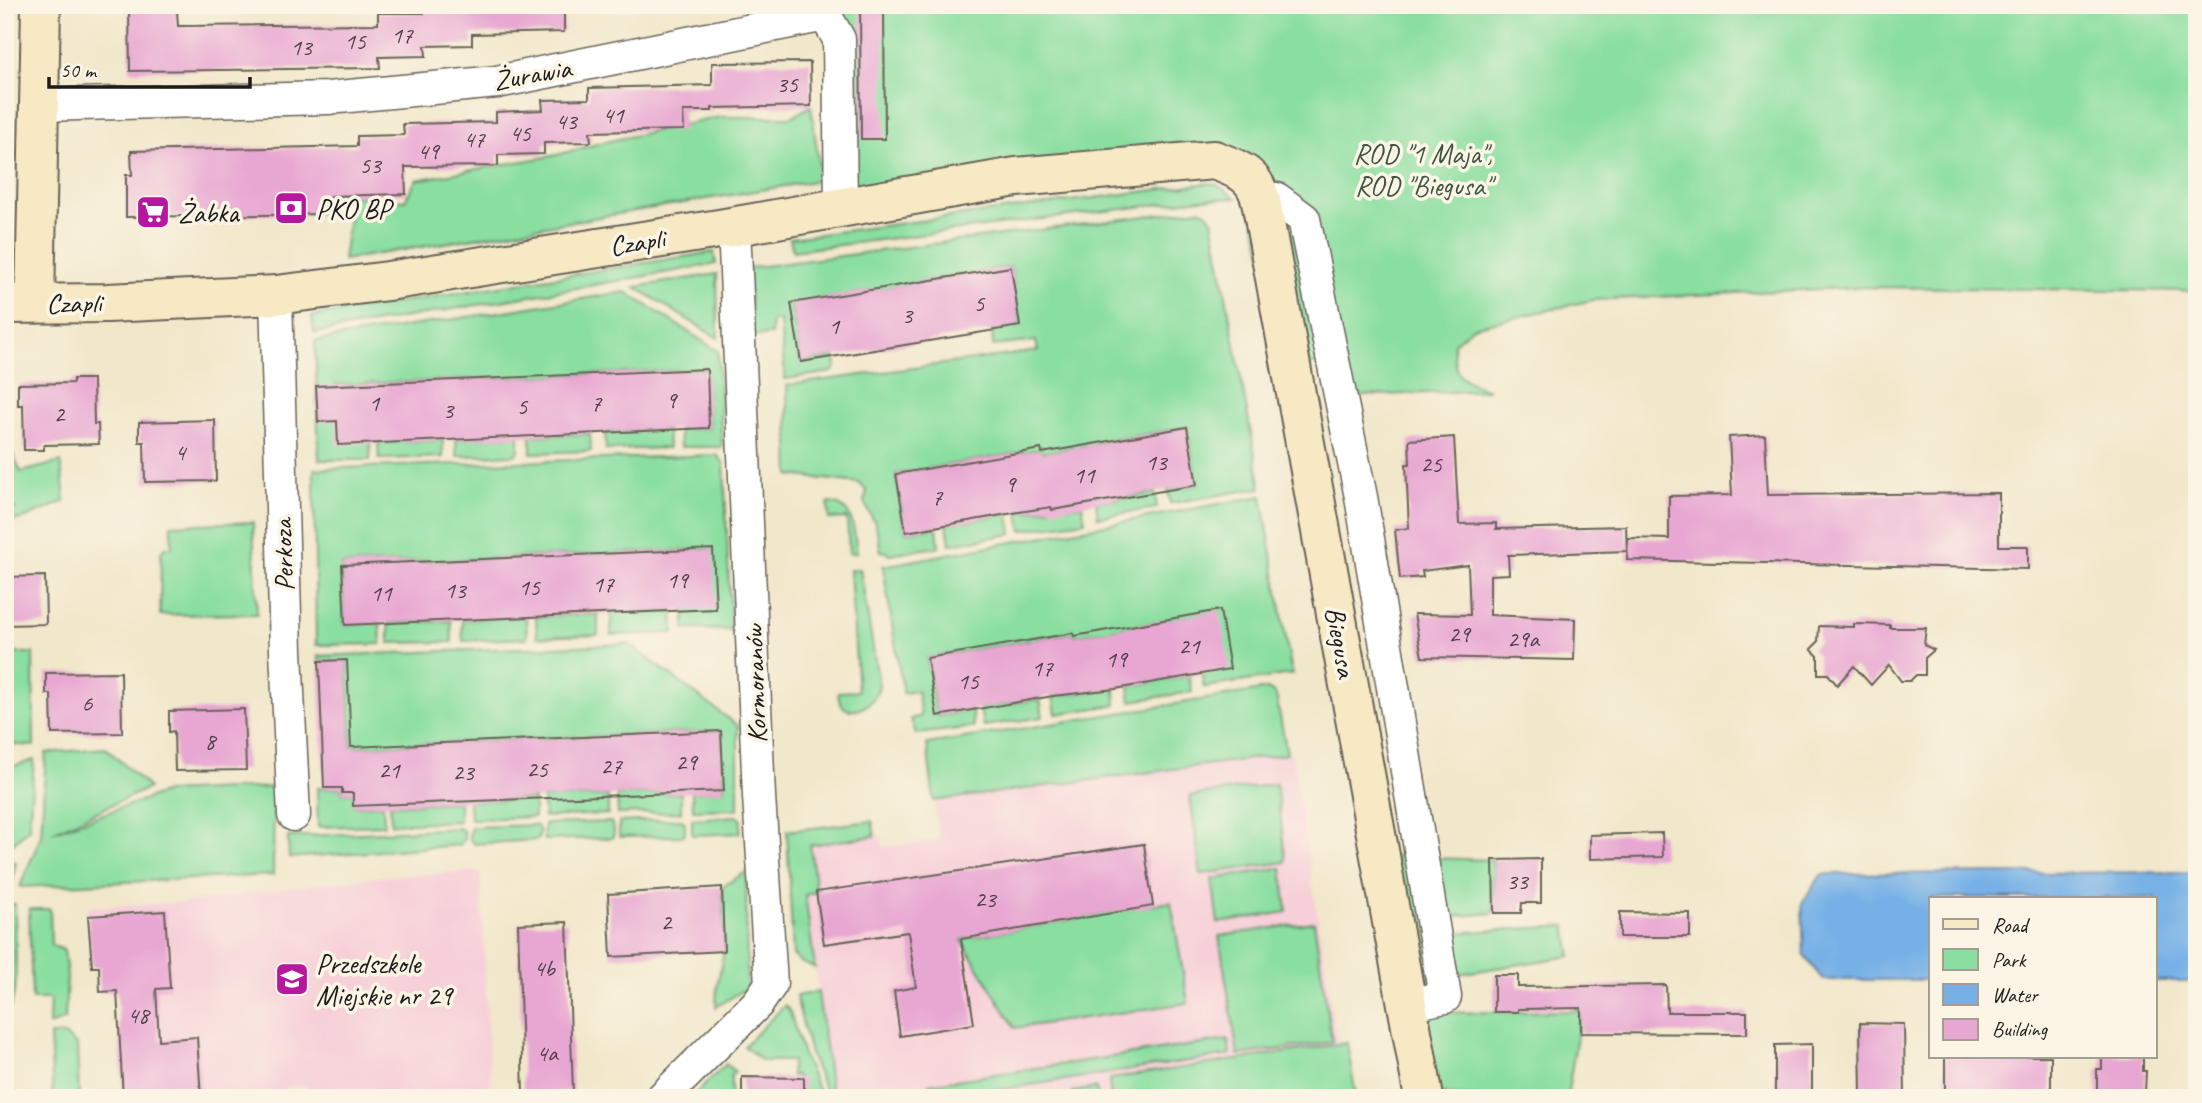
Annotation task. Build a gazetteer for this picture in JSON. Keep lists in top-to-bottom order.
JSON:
{
  "streets": {
    "street": [
      "Żurawia",
      "Czapli",
      "Perkoza",
      "Biegusa",
      "Kormoranów"
    ]
  },
  "crossings": [
    ["Żurawia", "Czapli"],
    ["Czapli", "Perkoza"],
    ["Czapli", "Biegusa"],
    ["Czapli", "Kormoranów"]
  ],
  "parks": ["ROD \"1 Maja\", ROD \"Biegusa\""],
  "places": {
    "bank": ["PKO BP"],
    "supermarket": ["Żabka"],
    "school or university": ["Przedszkole Miejskie nr 29"]
  },
  "house_numbers": [
    "17",
    "15",
    "13",
    "35",
    "41",
    "43",
    "45",
    "47",
    "49",
    "53",
    "5",
    "3",
    "1",
    "9",
    "1",
    "7",
    "5",
    "3",
    "2",
    "4",
    "13",
    "25",
    "11",
    "9",
    "7",
    "19",
    "17",
    "15",
    "13",
    "11",
    "29",
    "29a",
    "21",
    "19",
    "17",
    "15",
    "6",
    "8",
    "29",
    "27",
    "25",
    "21",
    "23",
    "33",
    "23",
    "2",
    "4b",
    "48",
    "4a"
  ],
  "legend": [
    "Road",
    "Park",
    "Water",
    "Building"
  ],
  "scale_bar": "50 m"
}
